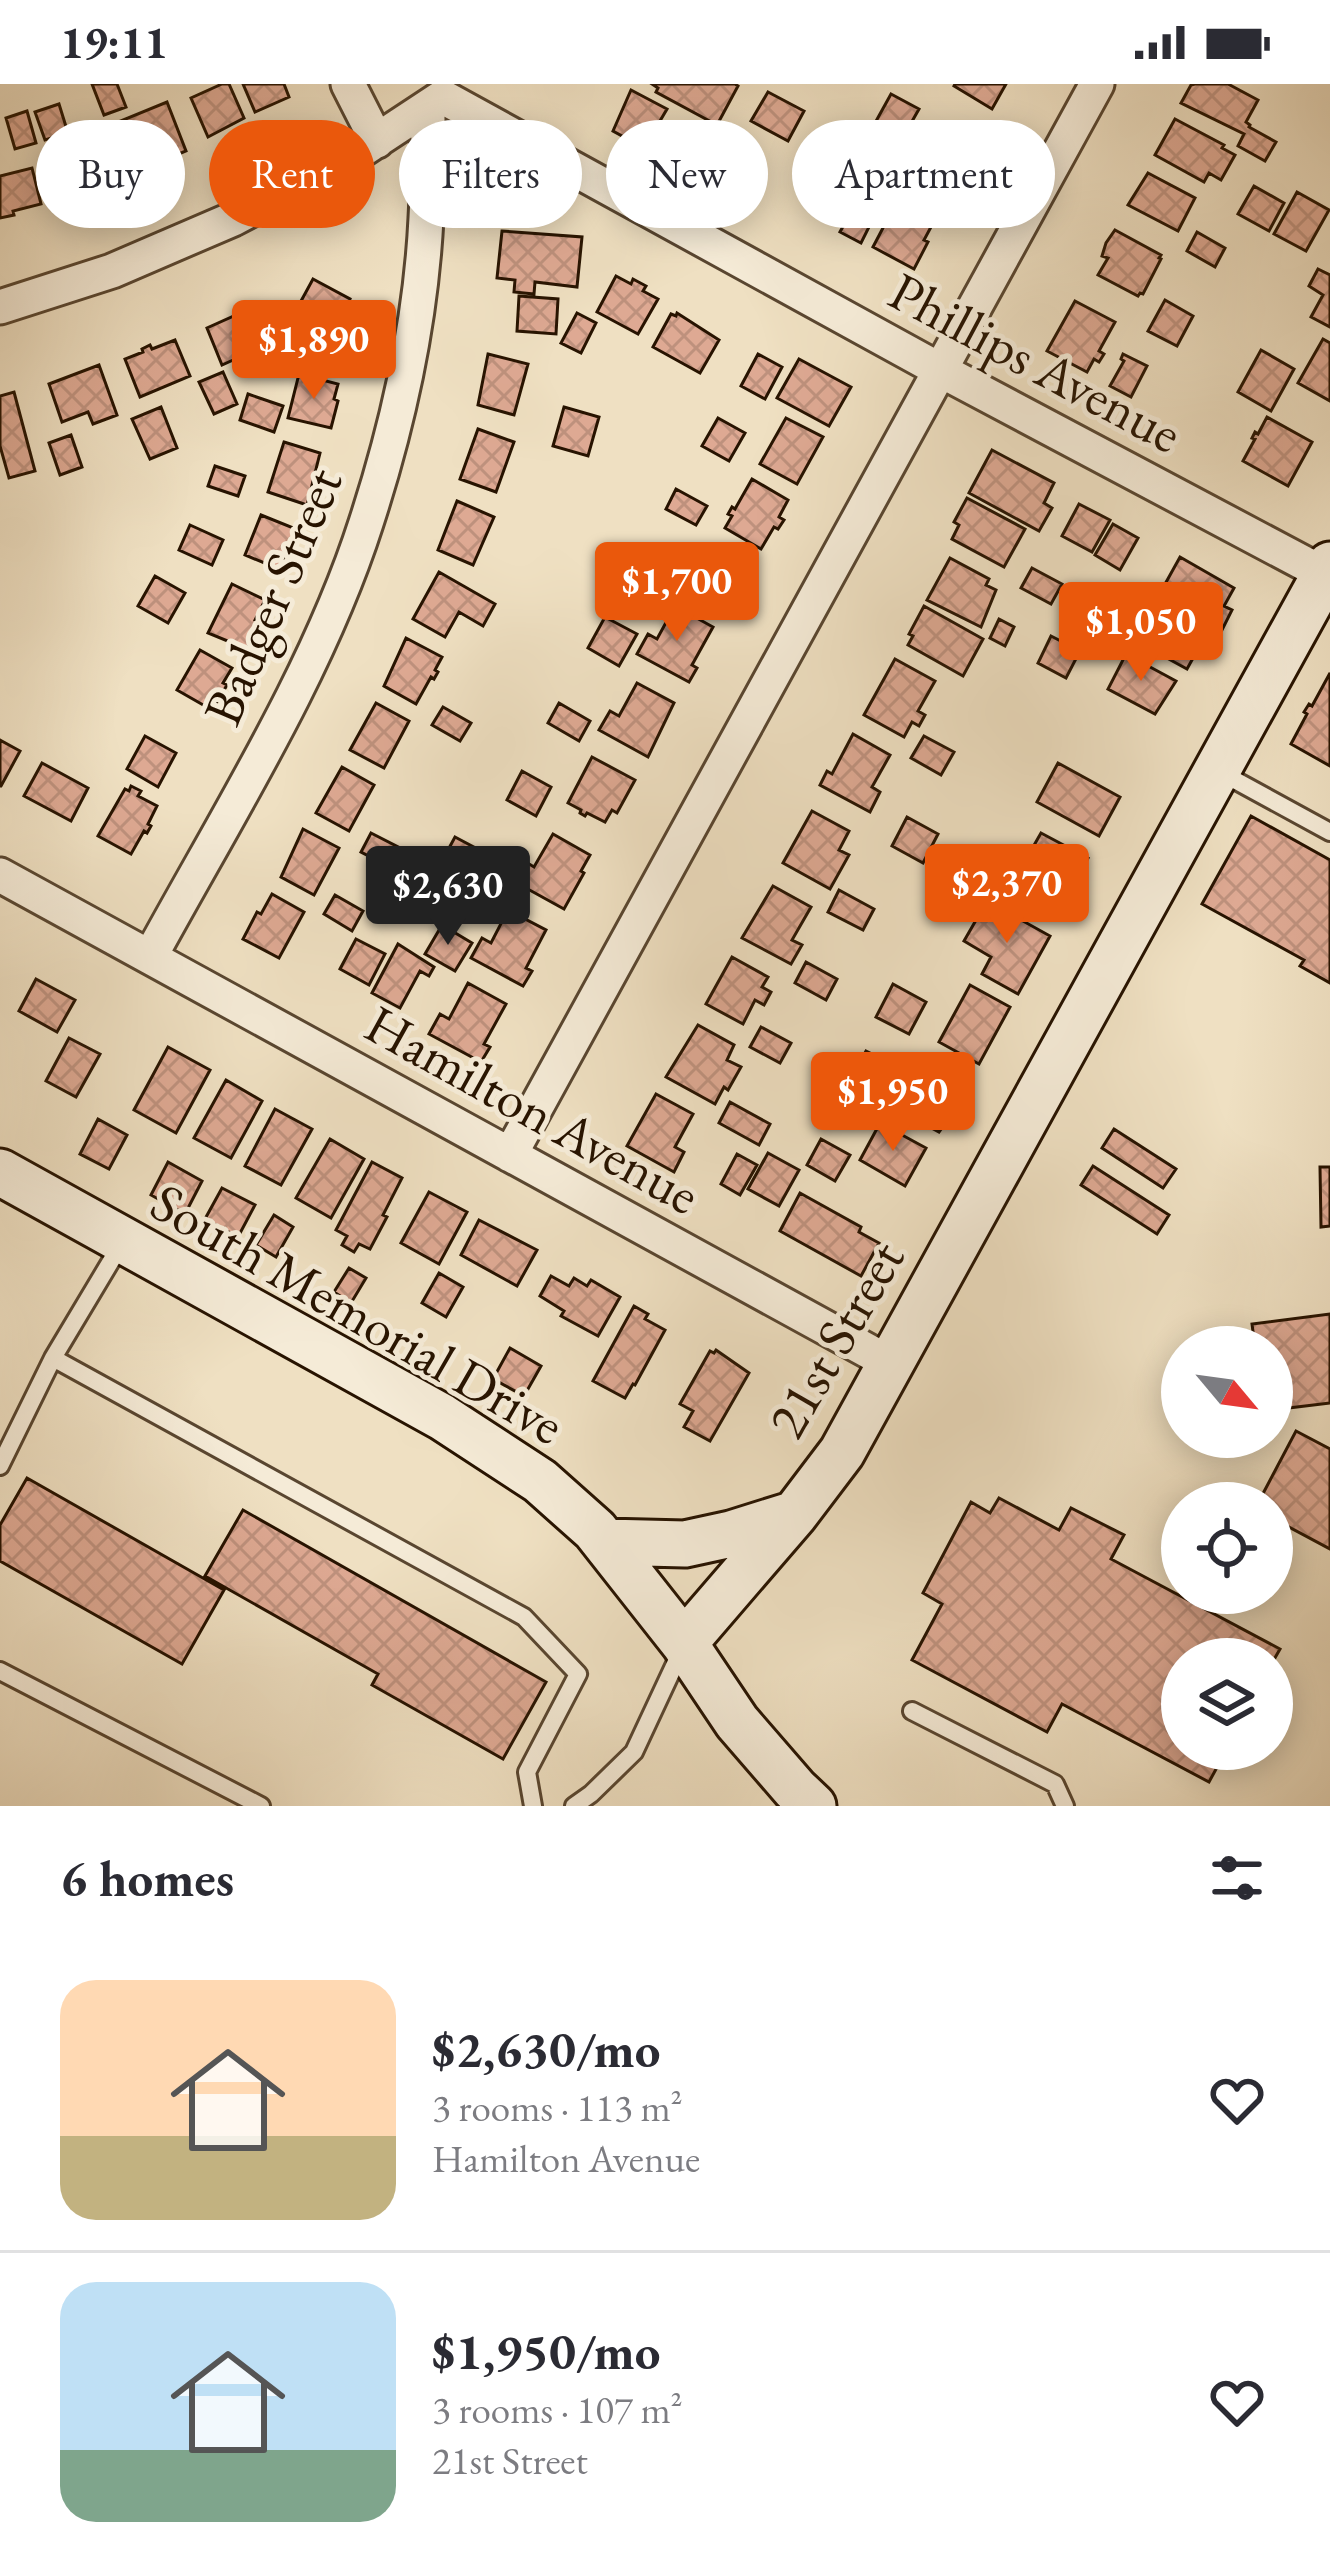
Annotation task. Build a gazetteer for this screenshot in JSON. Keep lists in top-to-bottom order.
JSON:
{
  "streets": {
    "street": [
      "Phillips Avenue",
      "Badger Street",
      "Hamilton Avenue",
      "South Memorial Drive",
      "21st Street"
    ]
  },
  "crossings": [
    ["Phillips Avenue", "Badger Street"],
    ["Phillips Avenue", "21st Street"],
    ["Badger Street", "Hamilton Avenue"],
    ["Hamilton Avenue", "21st Street"],
    ["South Memorial Drive", "21st Street"]
  ],
  "north": "bottom right",
  "page": {
    "status": "19:11",
    "chip": [
      "Buy",
      "Rent",
      "Filters",
      "New",
      "Apartment"
    ],
    "price": [
      "$1,890",
      "$1,700",
      "$1,050",
      "$2,370",
      "$2,630",
      "$1,950"
    ],
    "heading": "6 homes",
    "list": [
      {
        "name": "$2,630/mo",
        "note": "3 rooms · 113 m² · Hamilton Avenue"
      },
      {
        "name": "$1,950/mo",
        "note": "3 rooms · 107 m² · 21st Street"
      }
    ]
  }
}
